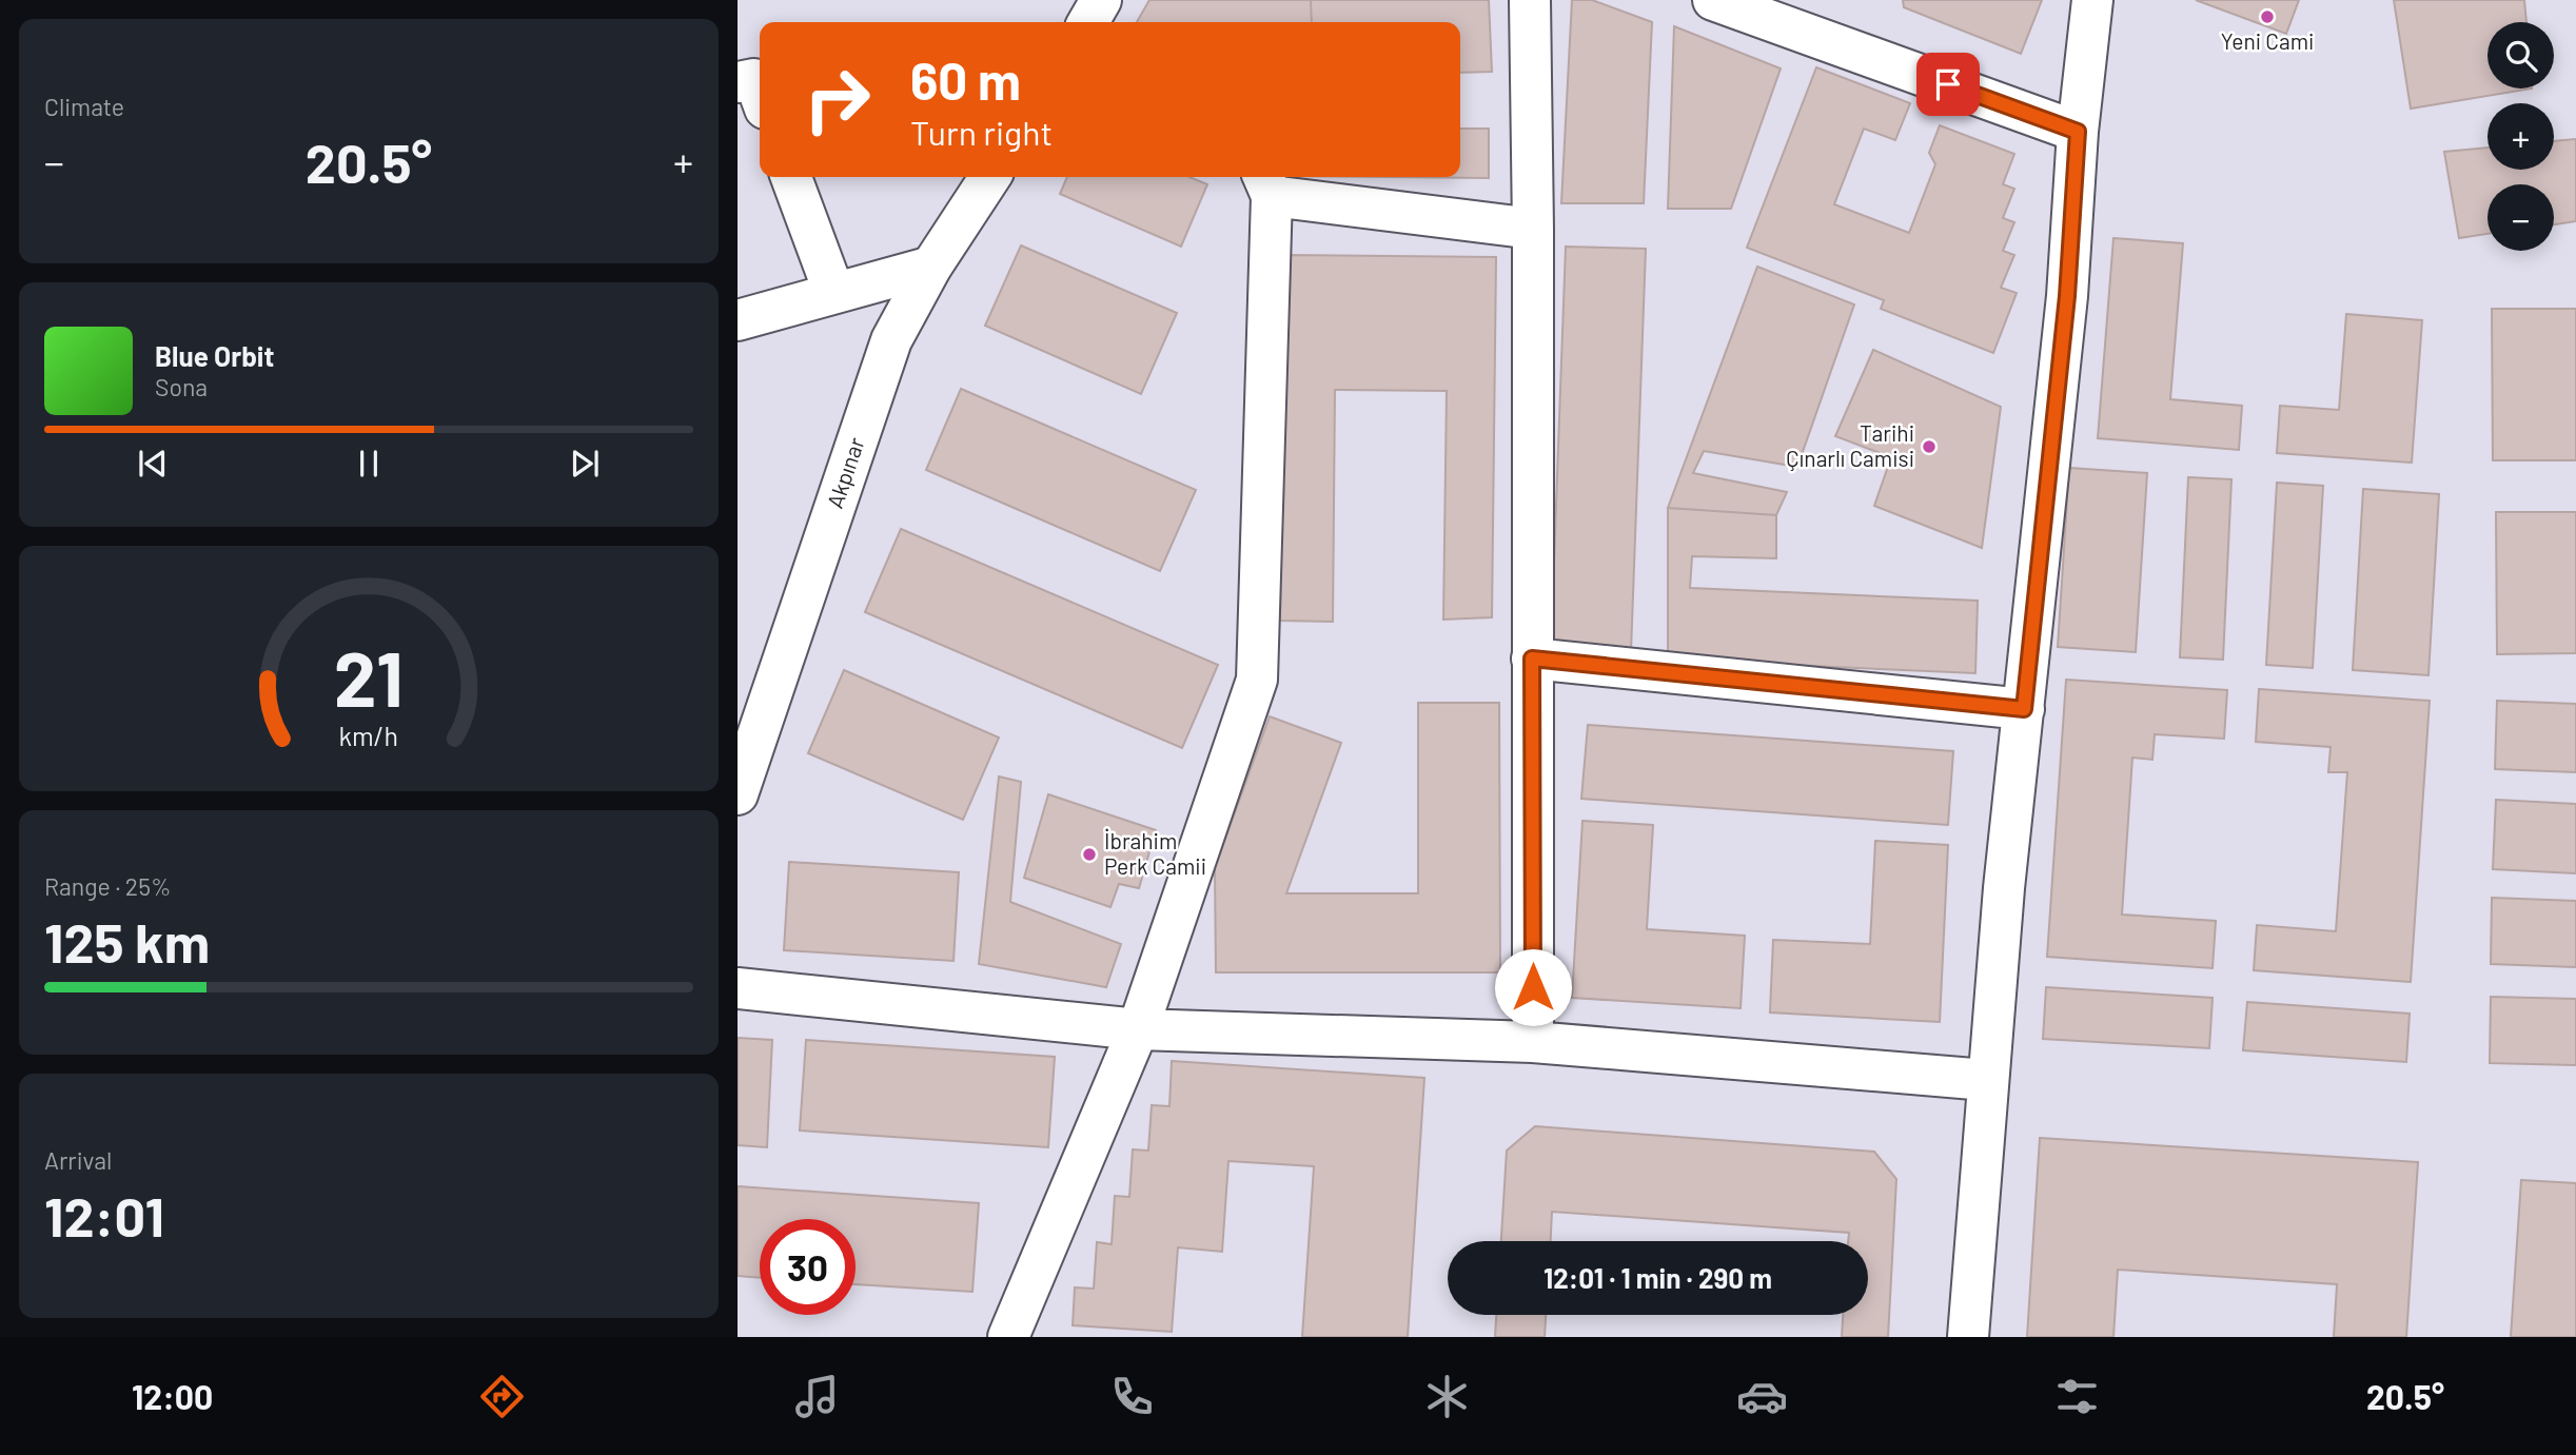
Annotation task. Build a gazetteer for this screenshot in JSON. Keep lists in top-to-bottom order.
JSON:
{
  "streets": {
    "street": ["Akpınar"]
  },
  "places": ["Yeni Cami", "Tarihi Çınarlı Camisi", "İbrahim Perk Camii"],
  "page": {
    "tile": [
      "Climate",
      ["Range · 25%", "125 km"],
      ["Arrival", "12:01"]
    ],
    "map_buttons": ["+", "−"],
    "turn": ["60 m", "Turn right"],
    "heat": ["−", "20.5°", "+"],
    "song": ["Blue Orbit", "Sona"],
    "limit": "30",
    "trip": "12:01 · 1 min · 290 m",
    "tabs": ["12:00", "20.5°"],
    "gauge": ["21", "km/h"]
  }
}
